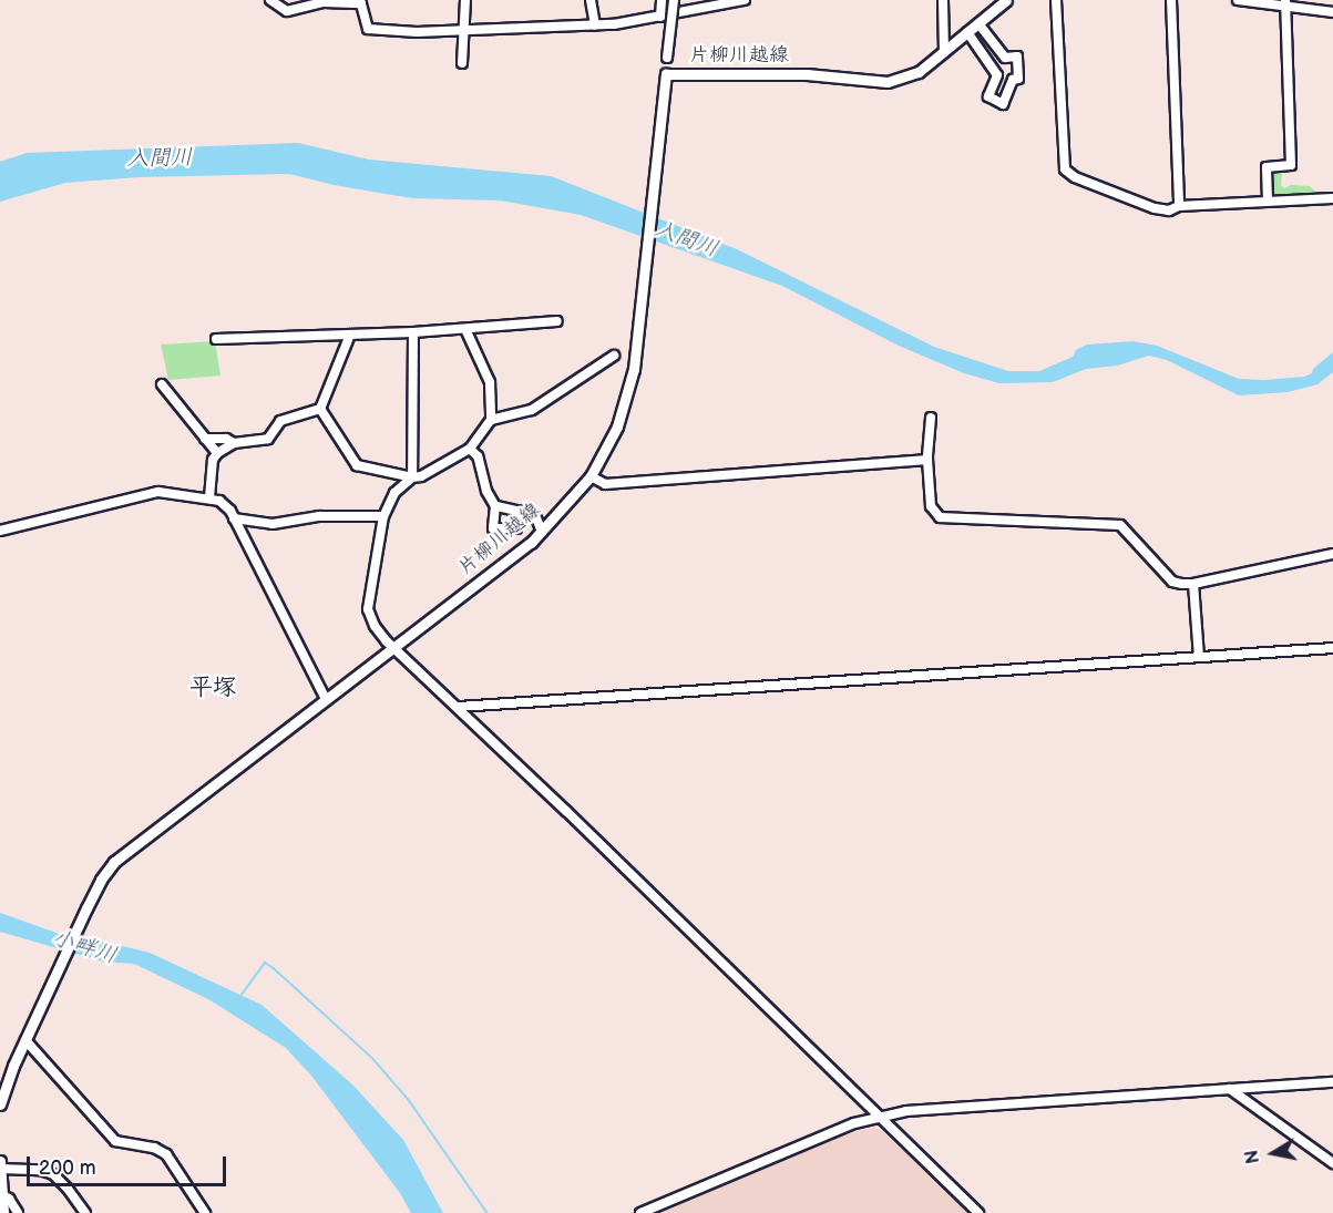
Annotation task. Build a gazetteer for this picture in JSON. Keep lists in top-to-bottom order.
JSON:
{
  "streets": {
    "main road": ["片柳川越線"]
  },
  "districts": ["平塚"],
  "water": ["入間川", "小畔川"],
  "scale_bar": "200 m",
  "north": "left"
}
